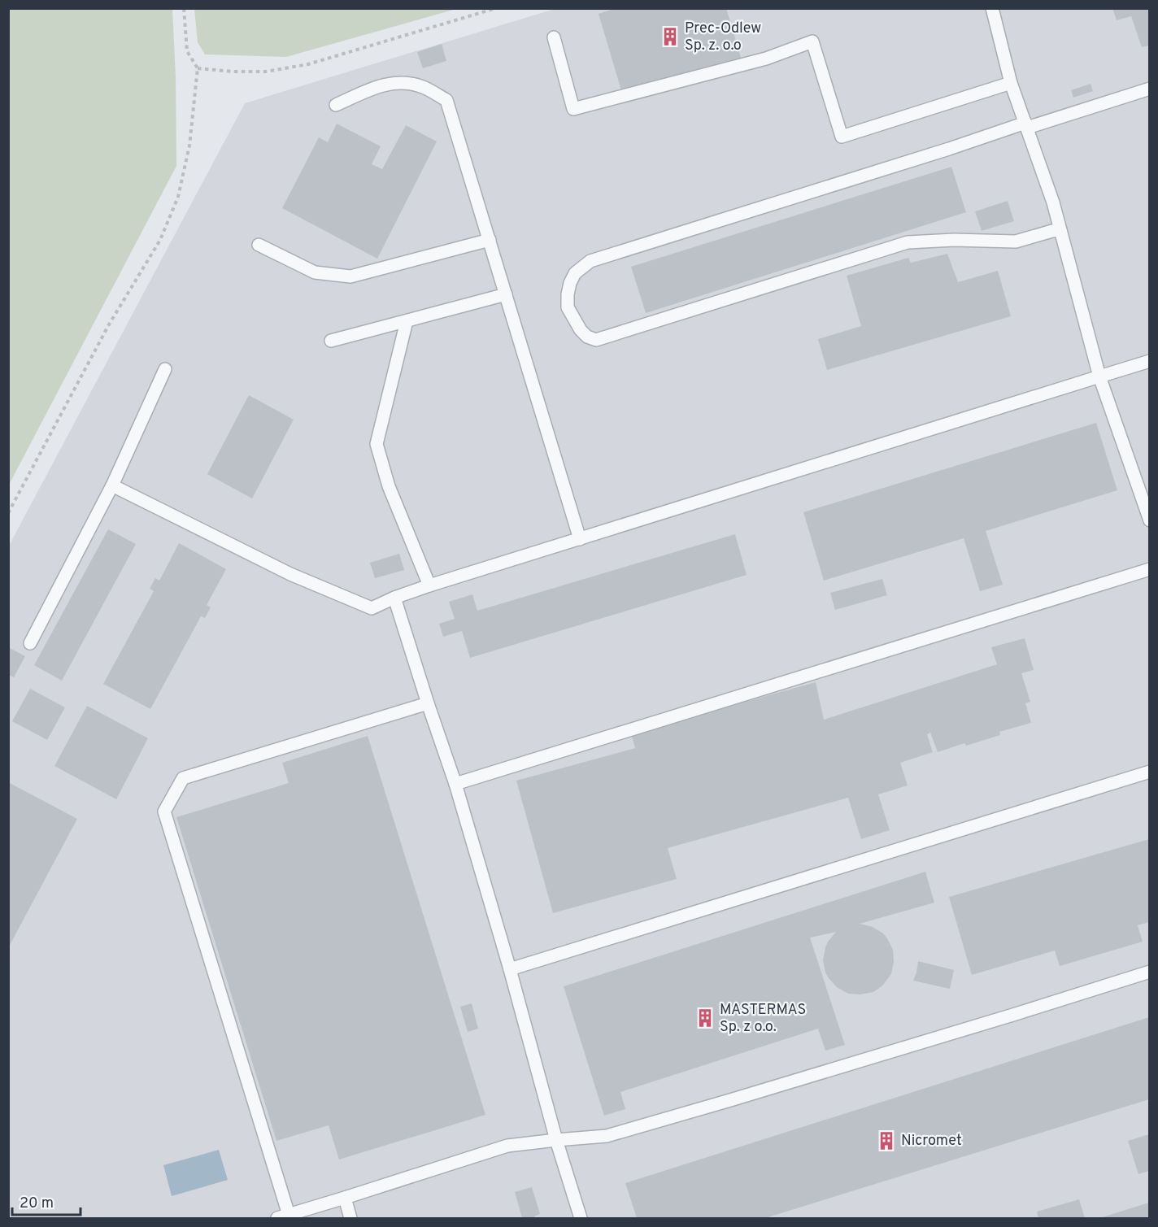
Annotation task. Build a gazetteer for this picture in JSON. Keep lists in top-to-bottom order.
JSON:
{
  "places": {
    "building": ["Prec-Odlew Sp. z. o.o", "MASTERMAS Sp. z o.o.", "Nicromet"]
  },
  "scale_bar": "20 m"
}
